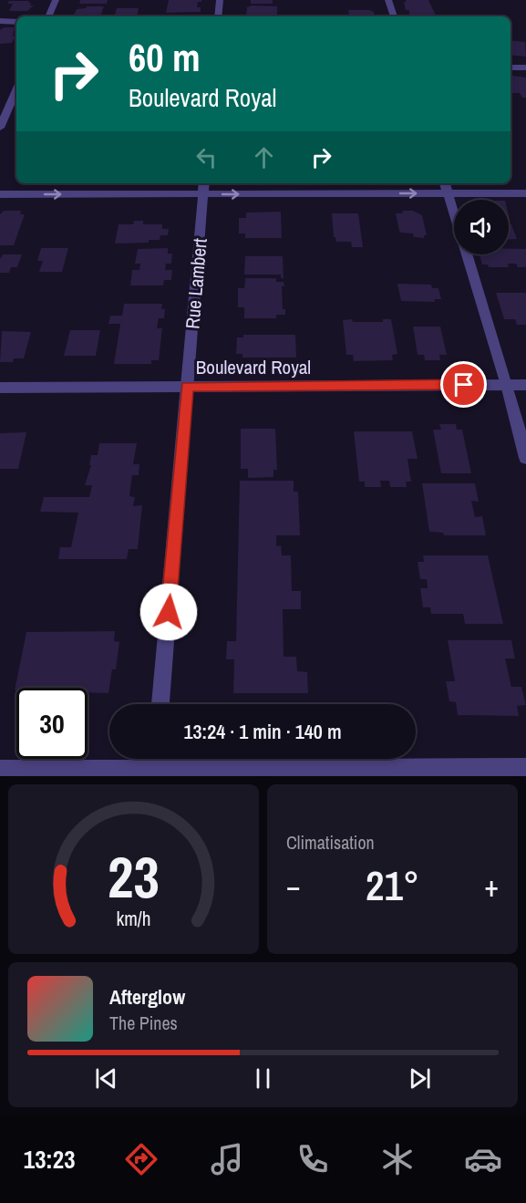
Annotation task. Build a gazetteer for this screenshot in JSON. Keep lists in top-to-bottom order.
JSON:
{
  "streets": {
    "street": ["Rue Lambert", "Boulevard Royal"]
  },
  "crossings": [
    ["Rue Lambert", "Boulevard Royal"]
  ],
  "page": {
    "turn": ["60 m", "Boulevard Royal"],
    "limit": "30",
    "trip": "13:24 · 1 min · 140 m",
    "tile": "Climatisation",
    "heat": ["−", "21°", "+"],
    "song": ["Afterglow", "The Pines"],
    "tabs": "13:23",
    "gauge": ["23", "km/h"]
  }
}
